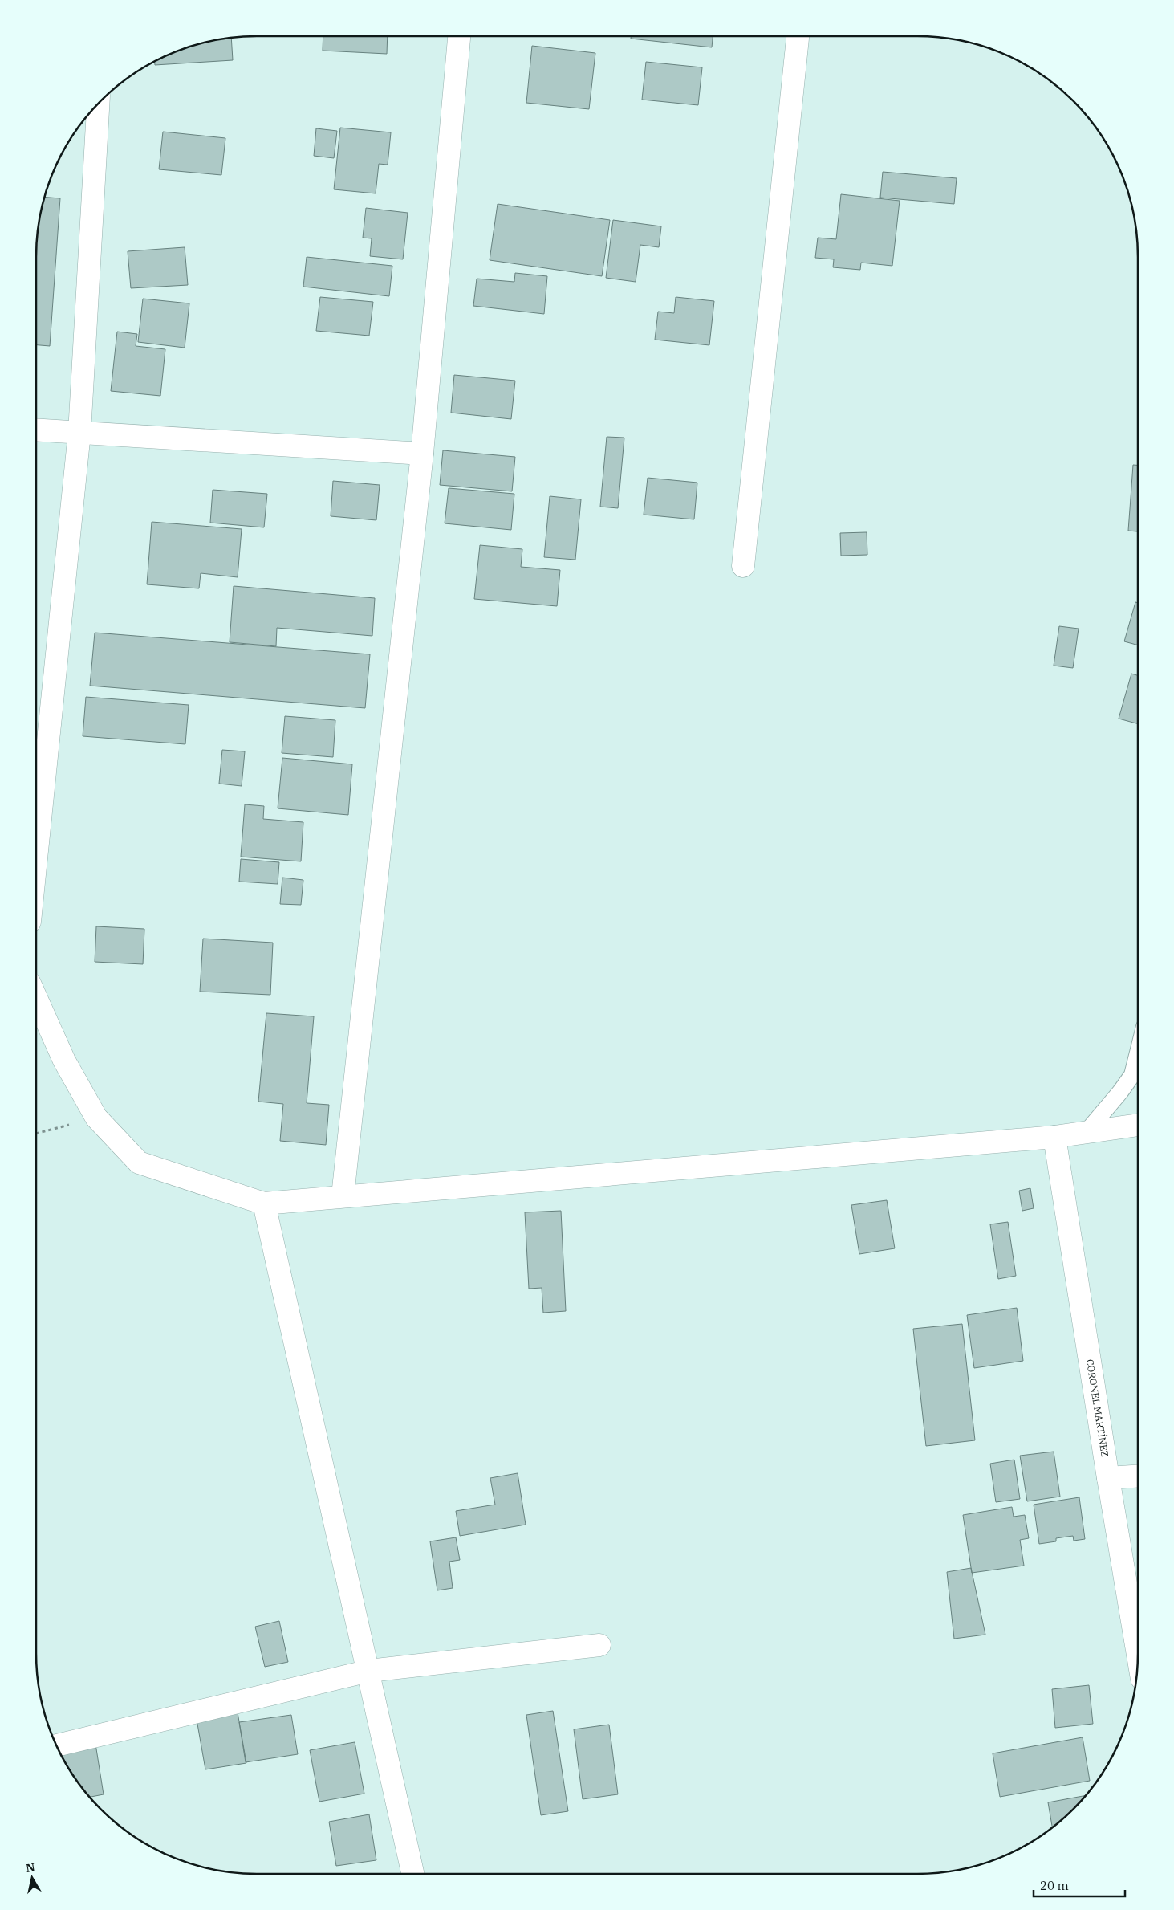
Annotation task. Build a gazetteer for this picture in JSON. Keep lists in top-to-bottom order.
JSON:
{
  "streets": {
    "street": ["CORONEL MARTÍNEZ"]
  },
  "scale_bar": "20 m",
  "north": "top"
}
